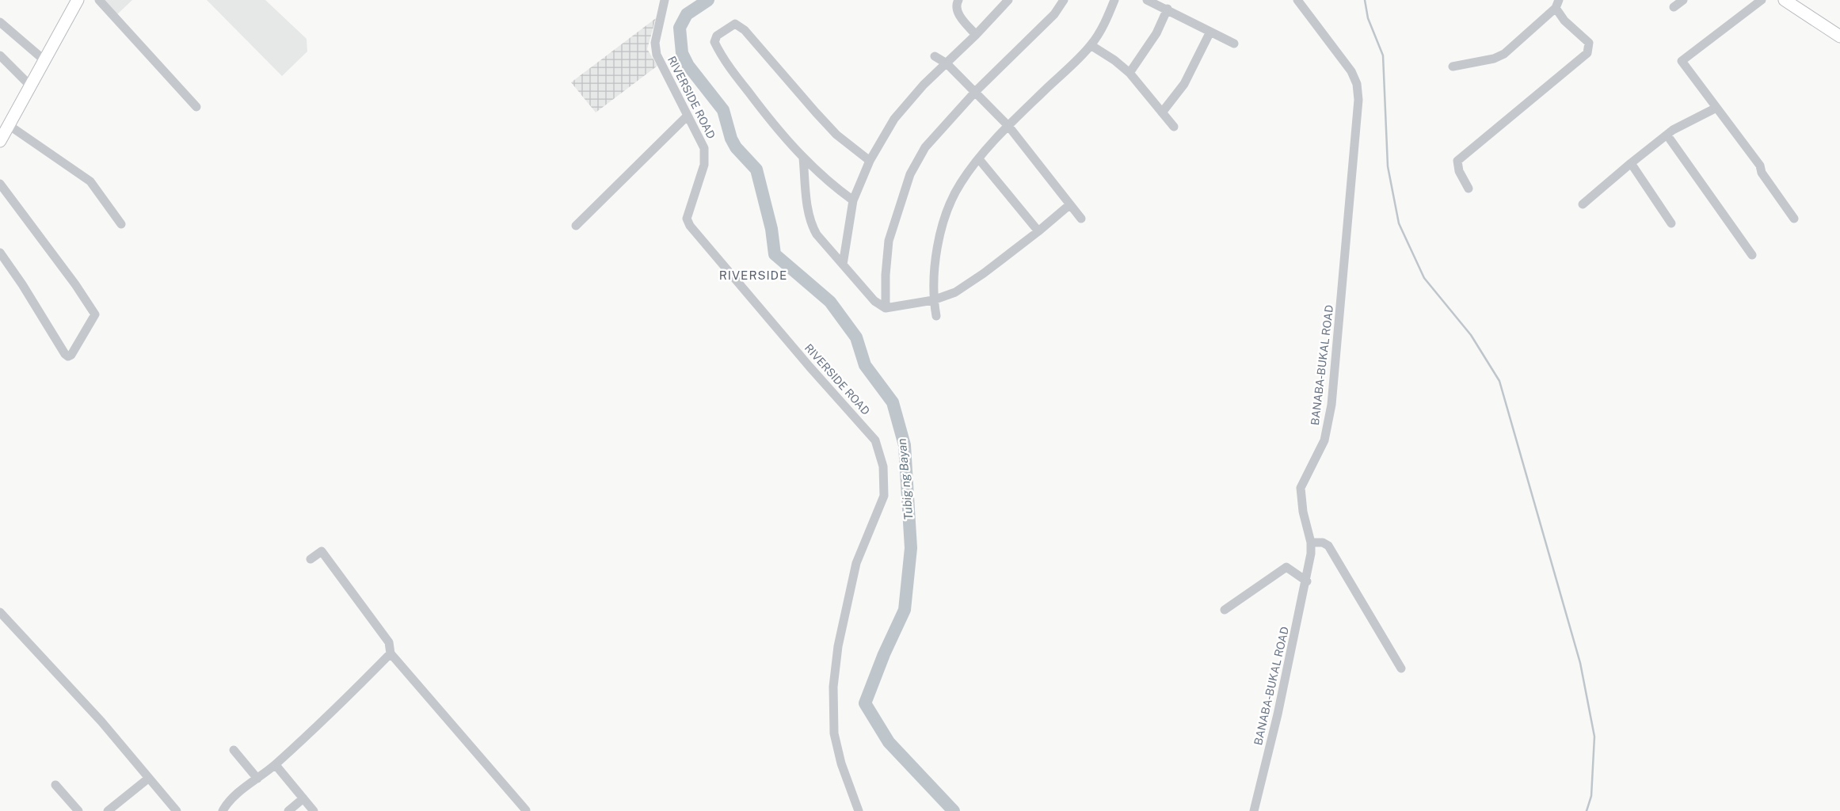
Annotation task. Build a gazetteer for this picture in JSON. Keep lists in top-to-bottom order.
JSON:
{
  "streets": {
    "street": ["RIVERSIDE ROAD", "BANABA-BUKAL ROAD"]
  },
  "districts": ["RIVERSIDE"],
  "water": ["Tubig ng Bayan"]
}
